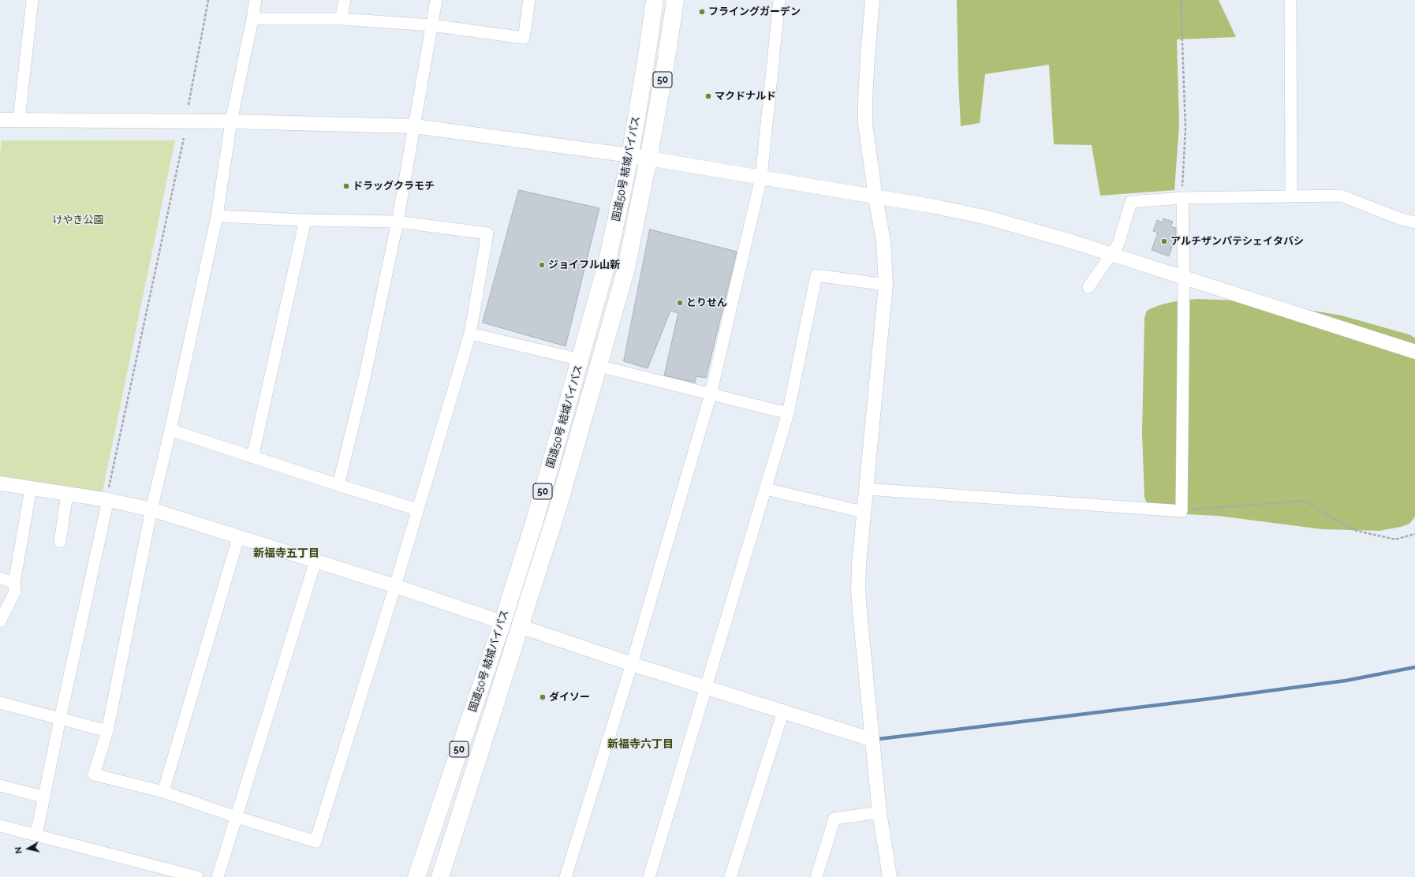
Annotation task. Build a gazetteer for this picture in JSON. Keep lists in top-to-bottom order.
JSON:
{
  "streets": {
    "highway": ["50", "国道50号 結城バイパス"]
  },
  "districts": ["新福寺五丁目", "新福寺六丁目"],
  "parks": ["けやき公園"],
  "places": [
    "フライングガーデン",
    "マクドナルド",
    "ドラッグクラモチ",
    "アルチザンパテシェイタバシ",
    "ジョイフル山新",
    "とりせん",
    "ダイソー"
  ],
  "north": "left"
}
